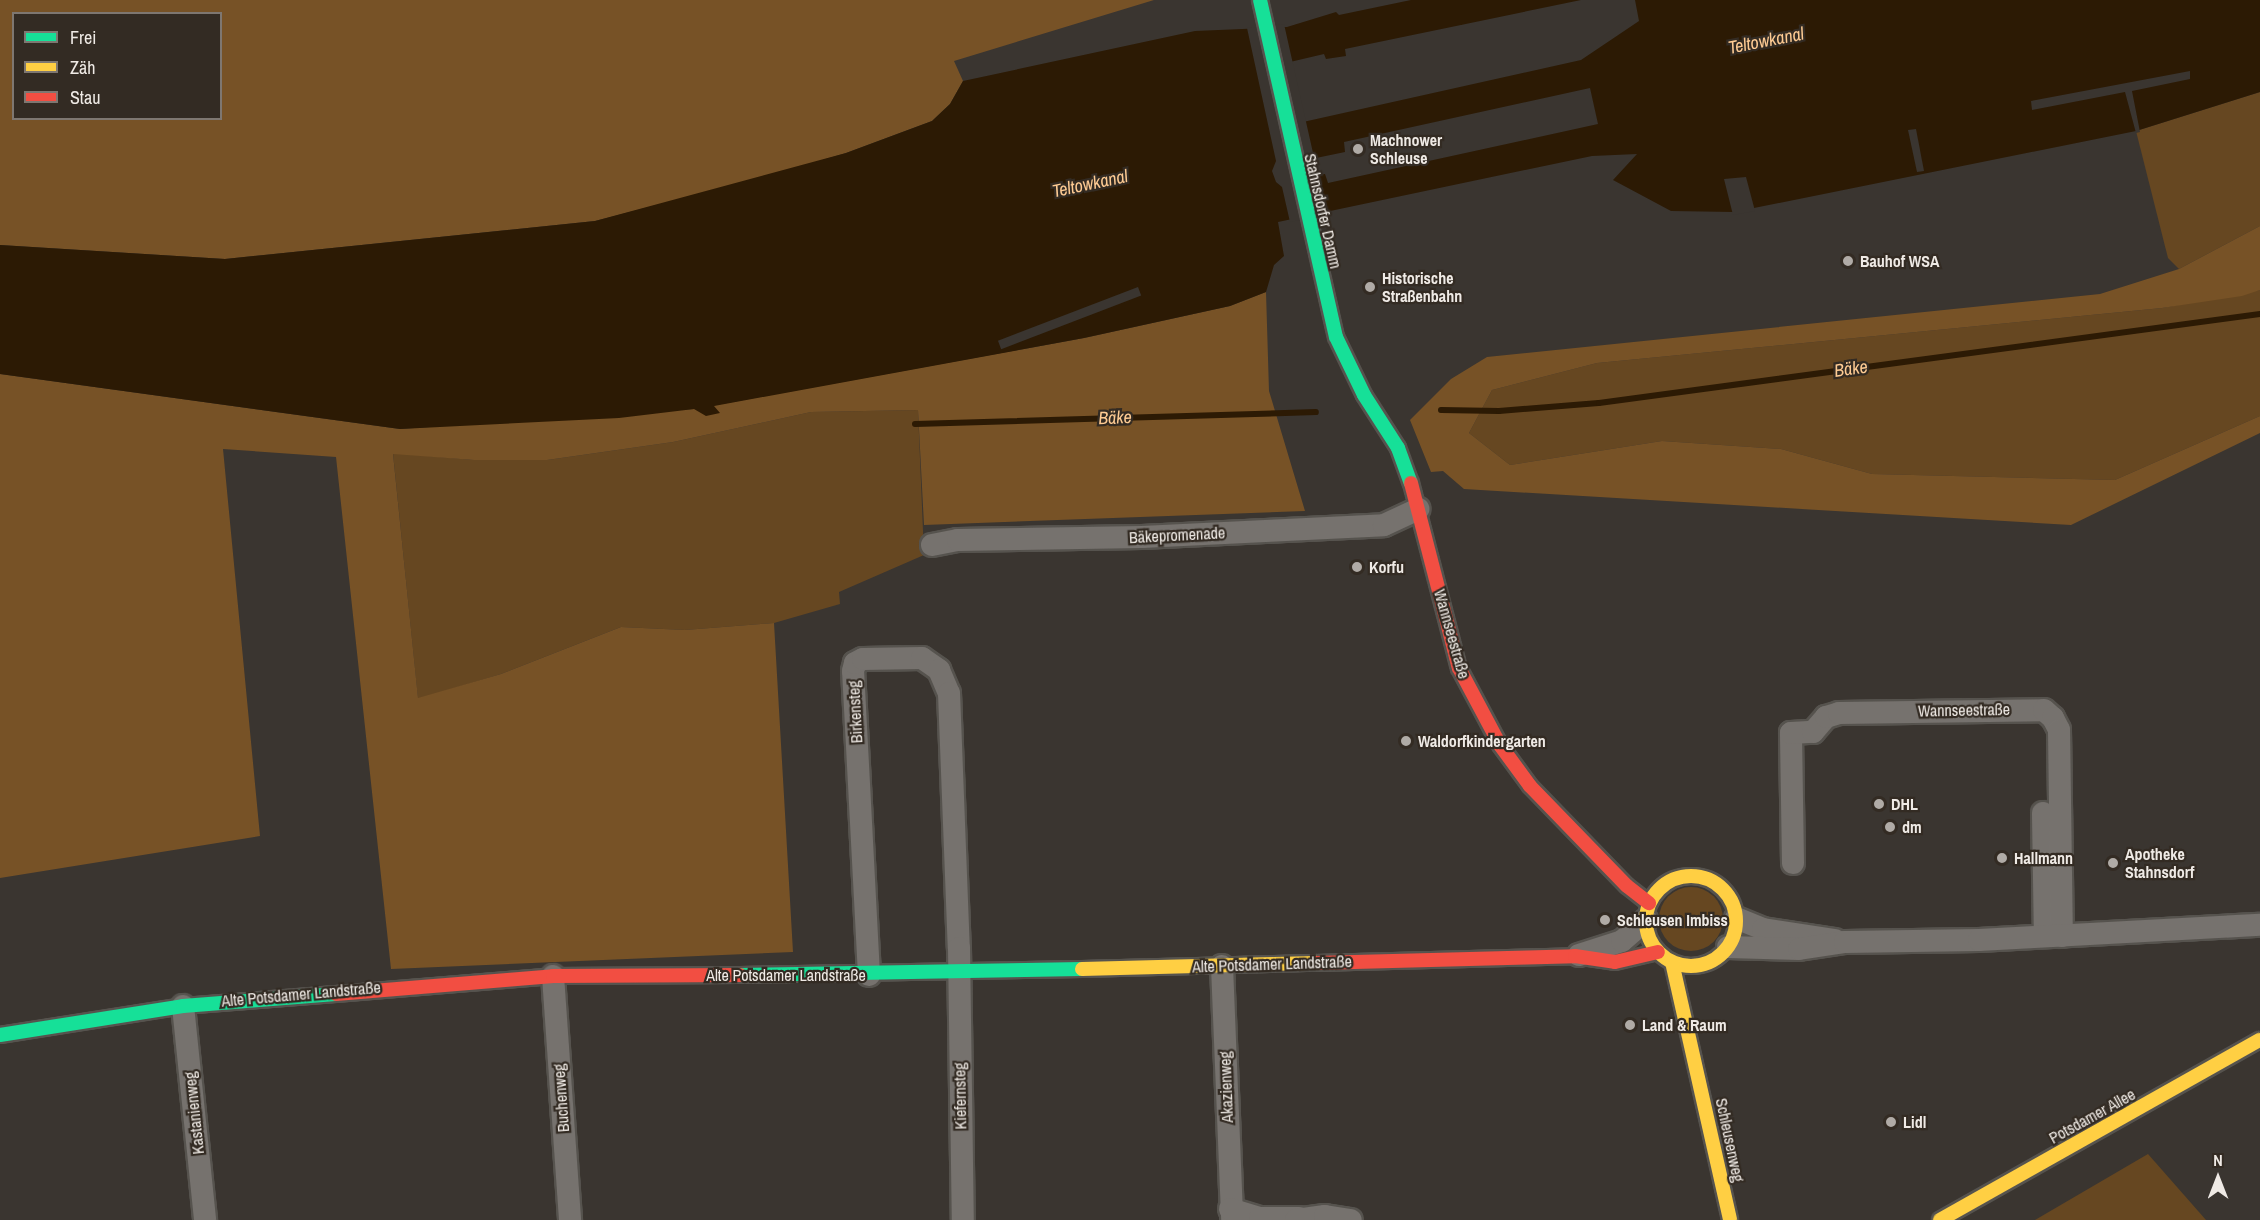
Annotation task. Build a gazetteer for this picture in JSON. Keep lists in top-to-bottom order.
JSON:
{
  "streets": {
    "street": [
      "Stahnsdorfer Damm",
      "Bäkepromenade",
      "Wannseestraße",
      "Birkensteg",
      "Alte Potsdamer Landstraße",
      "Akazienweg",
      "Kiefernsteg",
      "Buchenweg",
      "Kastanienweg",
      "Potsdamer Allee",
      "Schleusenweg"
    ]
  },
  "crossings": [
    ["Stahnsdorfer Damm", "Wannseestraße"],
    ["Bäkepromenade", "Wannseestraße"],
    ["Wannseestraße", "Alte Potsdamer Landstraße"],
    ["Wannseestraße", "Schleusenweg"],
    ["Birkensteg", "Alte Potsdamer Landstraße"],
    ["Birkensteg", "Kiefernsteg"],
    ["Alte Potsdamer Landstraße", "Akazienweg"],
    ["Alte Potsdamer Landstraße", "Kiefernsteg"],
    ["Alte Potsdamer Landstraße", "Buchenweg"],
    ["Alte Potsdamer Landstraße", "Kastanienweg"],
    ["Alte Potsdamer Landstraße", "Schleusenweg"]
  ],
  "water": ["Teltowkanal", "Bäke"],
  "places": [
    "Machnower Schleuse",
    "Bauhof WSA",
    "Historische Straßenbahn",
    "Korfu",
    "Waldorfkindergarten",
    "DHL",
    "dm",
    "Hallmann",
    "Apotheke Stahnsdorf",
    "Schleusen Imbiss",
    "Land & Raum",
    "Lidl"
  ],
  "legend": ["Frei", "Zäh", "Stau"],
  "north": "top"
}
